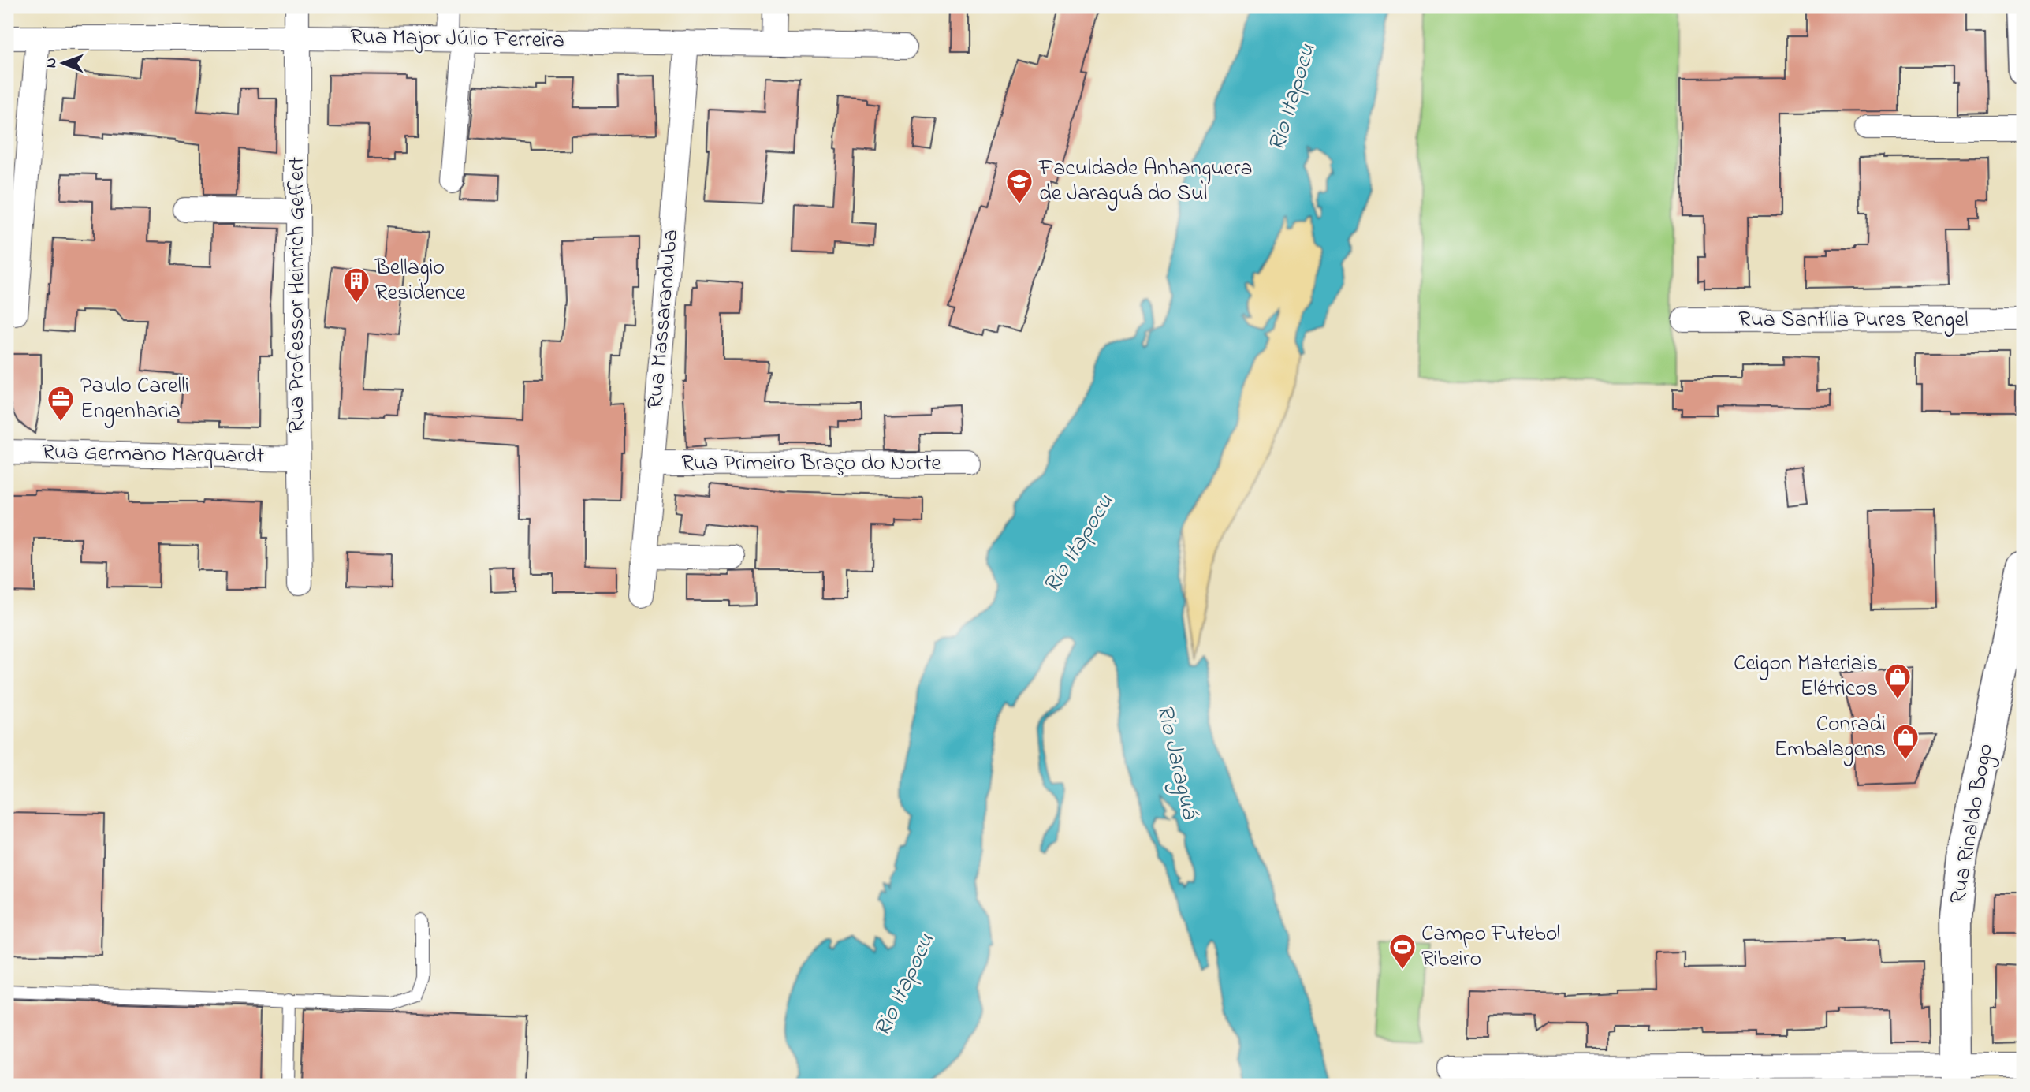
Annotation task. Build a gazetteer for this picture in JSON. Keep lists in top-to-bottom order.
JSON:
{
  "streets": {
    "main road": ["Rua Rinaldo Bogo"],
    "street": [
      "Rua Major Júlio Ferreira",
      "Rua Professor Heinrich Geffert",
      "Rua Massaranduba",
      "Rua Santília Pures Rengel",
      "Rua Germano Marquardt",
      "Rua Primeiro Braço do Norte"
    ]
  },
  "crossings": [
    ["Rua Major Júlio Ferreira", "Rua Professor Heinrich Geffert"],
    ["Rua Major Júlio Ferreira", "Rua Massaranduba"],
    ["Rua Professor Heinrich Geffert", "Rua Germano Marquardt"],
    ["Rua Massaranduba", "Rua Primeiro Braço do Norte"]
  ],
  "water": ["Rio Itapocu", "Rio Jaraguá"],
  "places": {
    "school or university": ["Faculdade Anhanguera de Jaraguá do Sul"],
    "building": ["Bellagio Residence"],
    "office": ["Paulo Carelli Engenharia"],
    "shop": ["Ceigon Materiais Elétricos", "Conradi Embalagens"],
    "sports": ["Campo Futebol Ribeiro"]
  },
  "north": "left"
}
